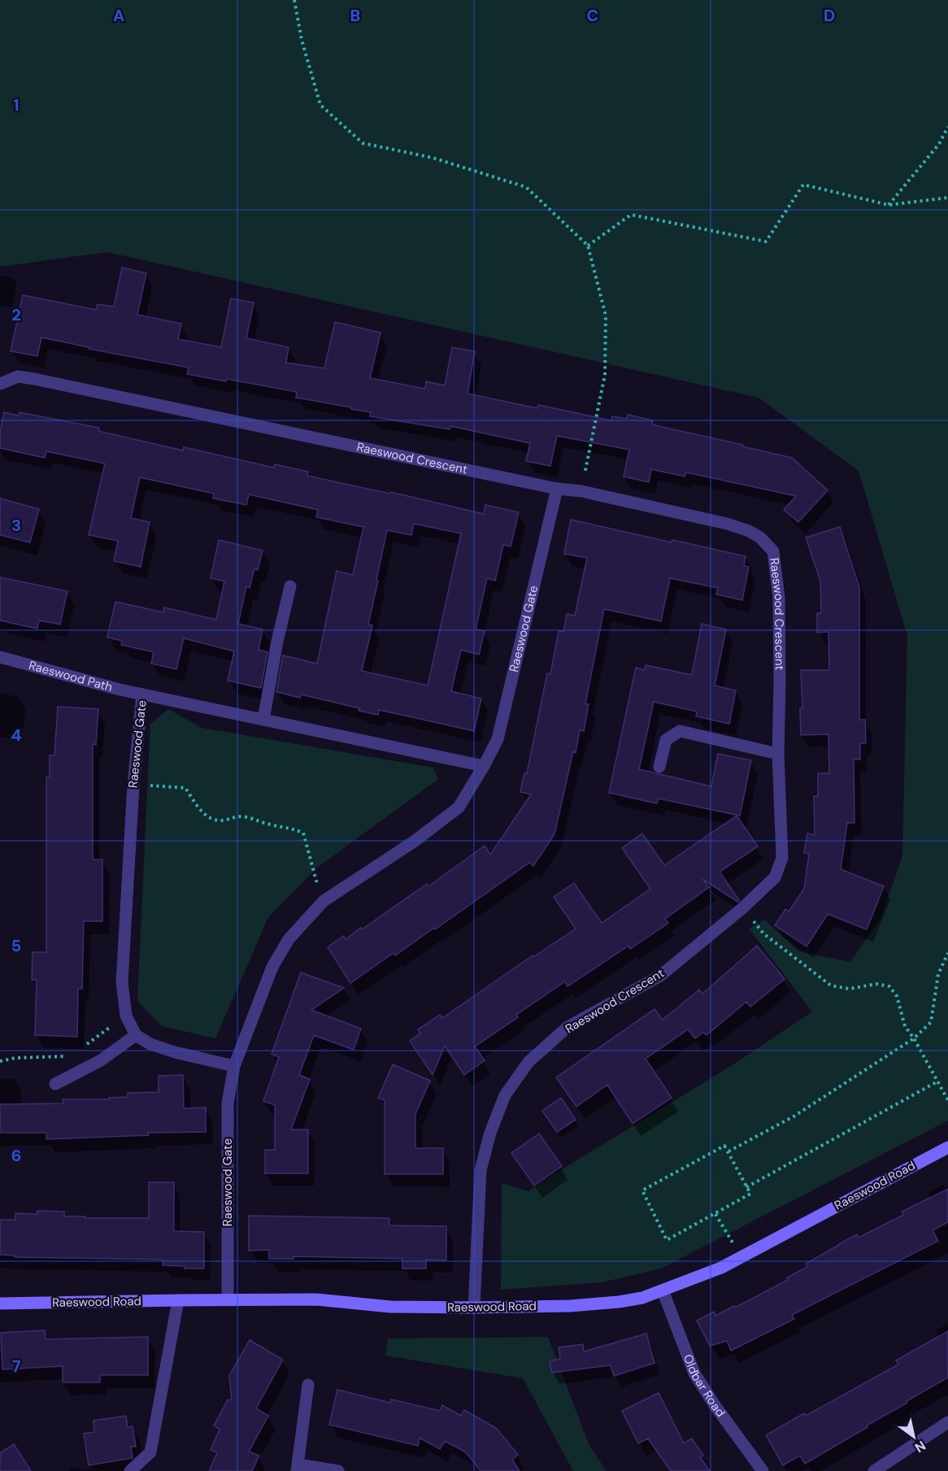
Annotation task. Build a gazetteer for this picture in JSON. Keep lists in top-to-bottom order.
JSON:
{
  "streets": {
    "street": [
      "Raeswood Crescent",
      "Raeswood Gate",
      "Raeswood Path",
      "Raeswood Road",
      "Oldbar Road"
    ]
  },
  "crossings": [
    ["Raeswood Crescent", "Raeswood Gate"],
    ["Raeswood Crescent", "Raeswood Road"],
    ["Raeswood Gate", "Raeswood Path"],
    ["Raeswood Gate", "Raeswood Road"],
    ["Raeswood Road", "Oldbar Road"]
  ],
  "north": "bottom right",
  "grid": {
    "columns": [
      "A",
      "B",
      "C",
      "D"
    ],
    "rows": [
      "1",
      "2",
      "3",
      "4",
      "5",
      "6",
      "7"
    ]
  }
}
